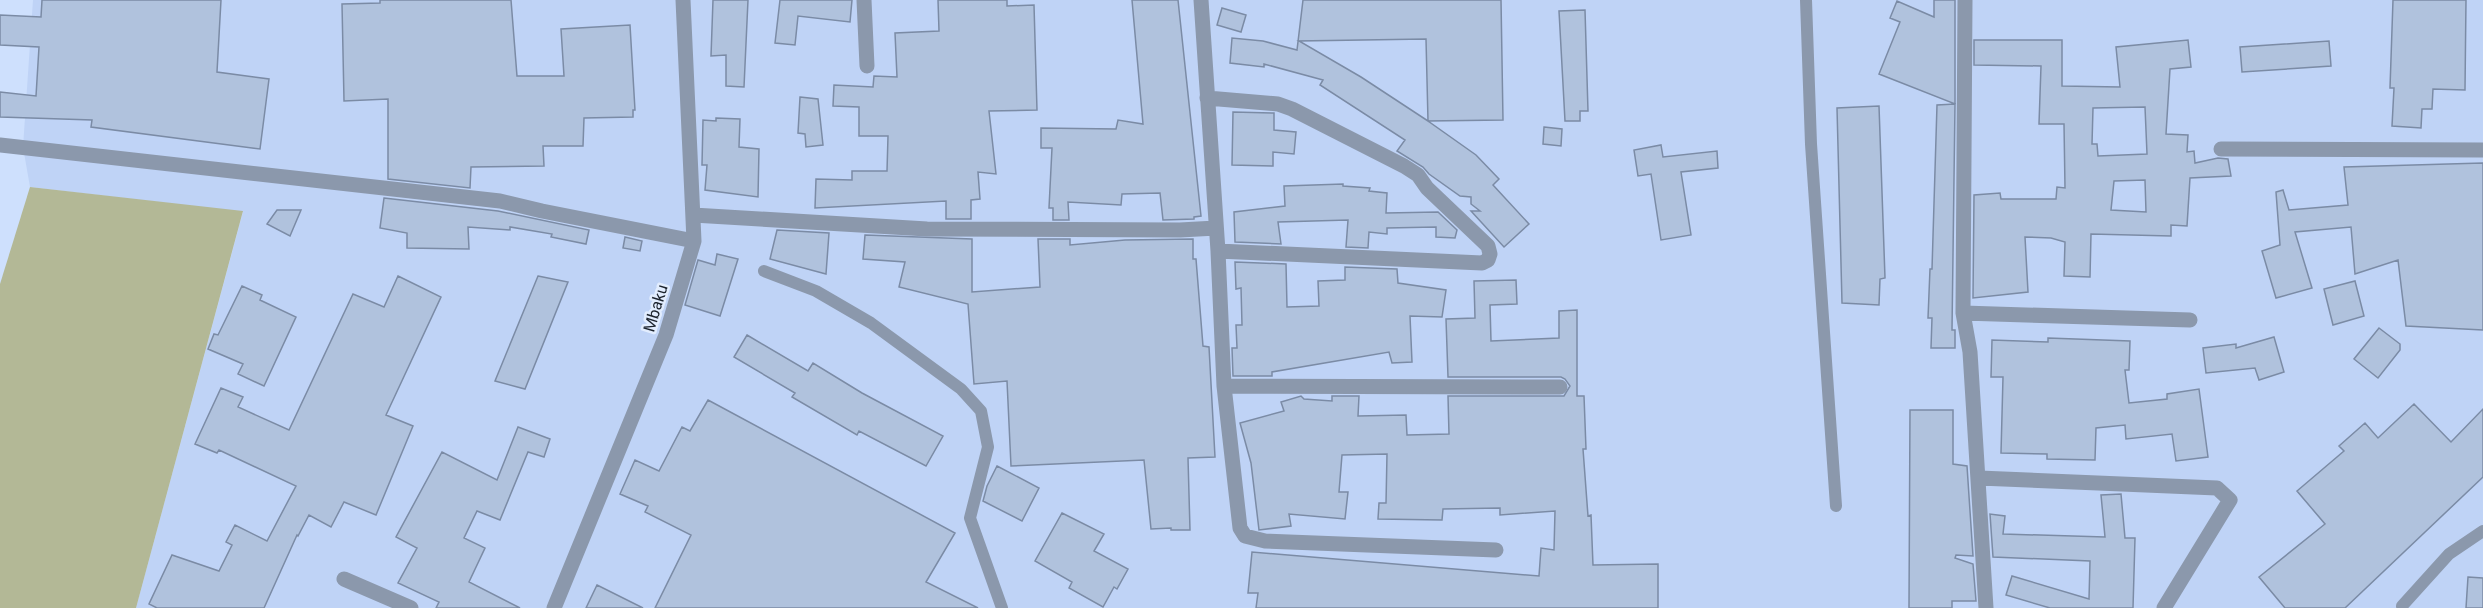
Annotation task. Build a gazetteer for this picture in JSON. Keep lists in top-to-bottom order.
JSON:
{
  "streets": {
    "street": ["Mbaku"]
  }
}
